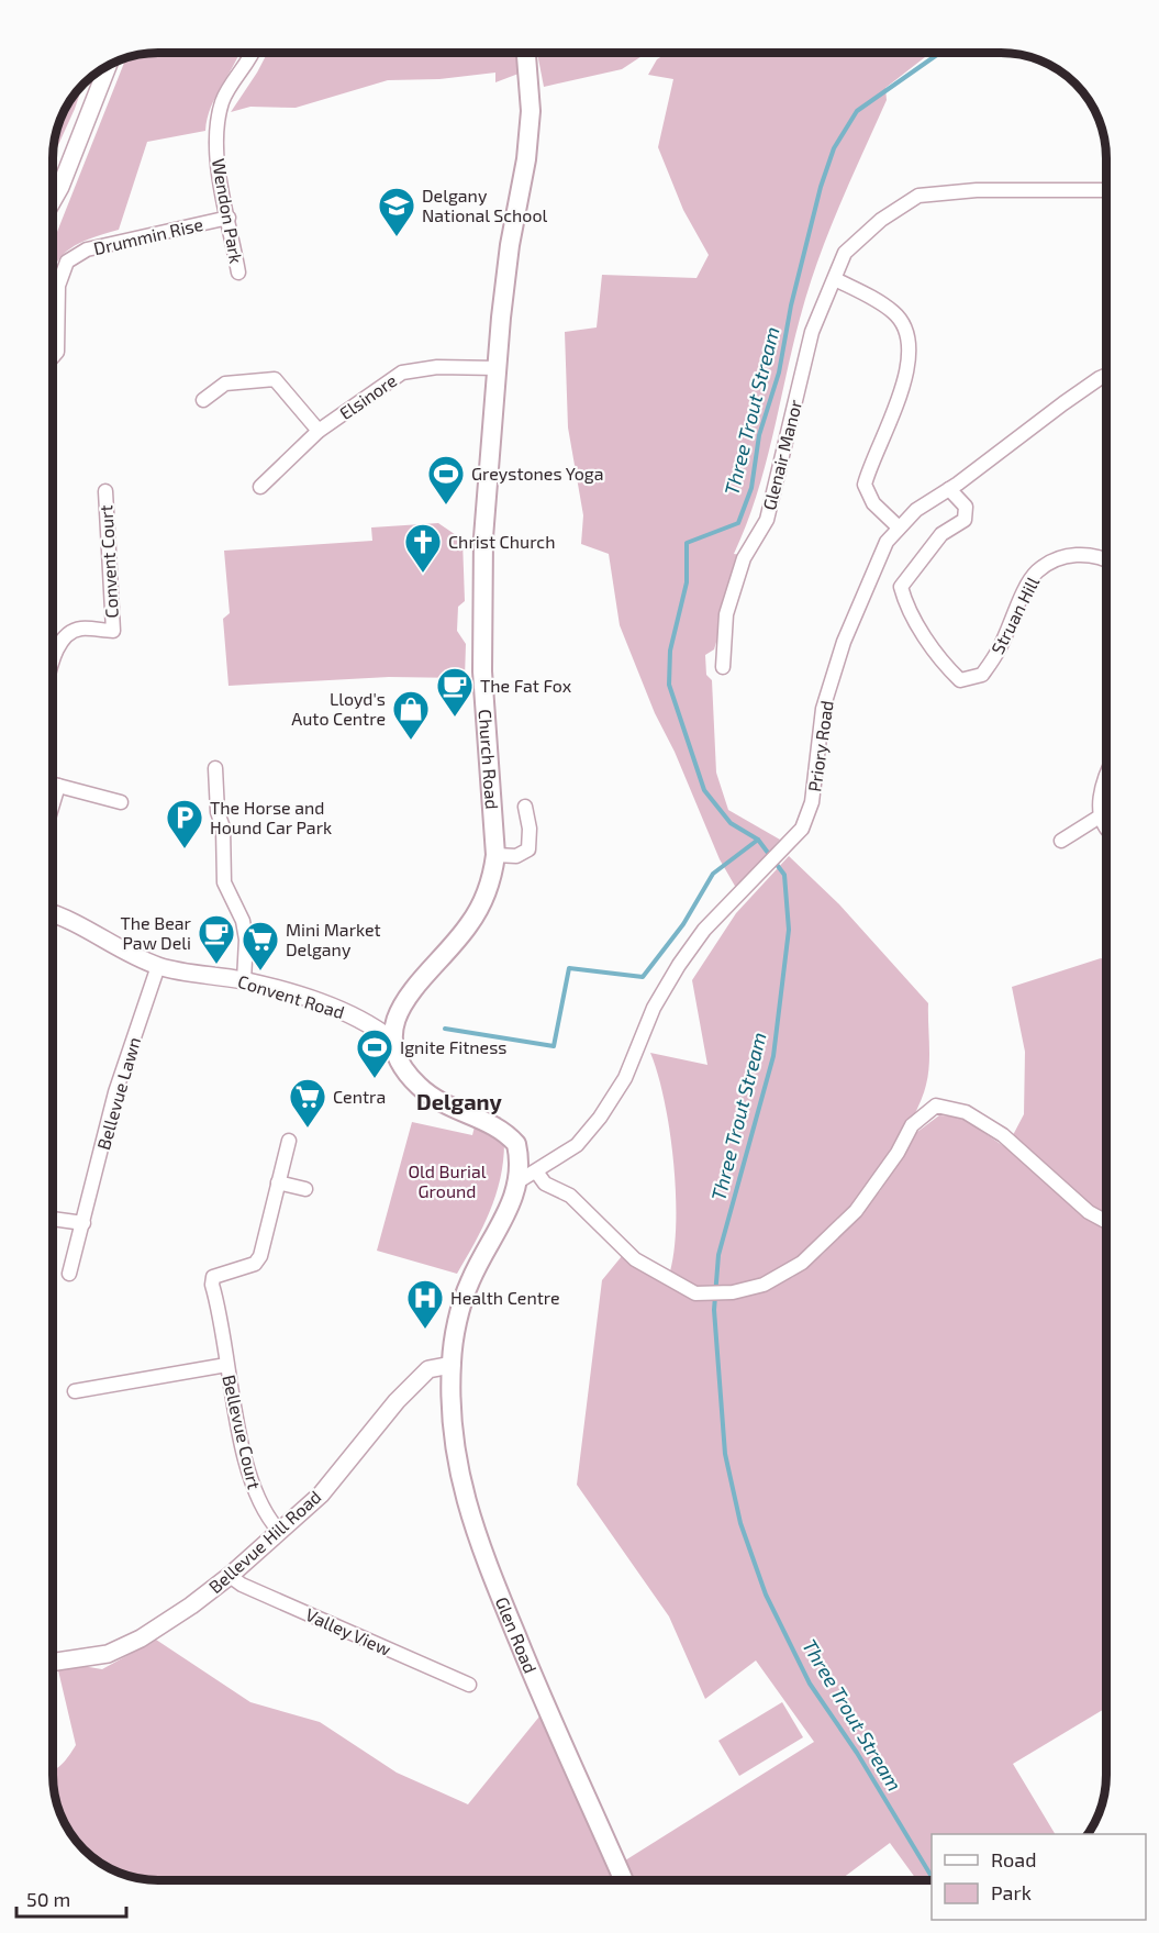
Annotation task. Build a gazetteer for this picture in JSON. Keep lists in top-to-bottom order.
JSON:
{
  "streets": {
    "main road": ["Church Road", "Glen Road"],
    "street": [
      "Wendon Park",
      "Drummin Rise",
      "Elsinore",
      "Glenair Manor",
      "Convent Court",
      "Struan Hill",
      "Priory Road",
      "Convent Road",
      "Bellevue Lawn",
      "Bellevue Court",
      "Bellevue Hill Road",
      "Valley View"
    ]
  },
  "crossings": [
    ["Wendon Park", "Drummin Rise"],
    ["Elsinore", "Church Road"],
    ["Struan Hill", "Priory Road"],
    ["Priory Road", "Glen Road"],
    ["Church Road", "Convent Road"],
    ["Convent Road", "Bellevue Lawn"],
    ["Bellevue Court", "Bellevue Hill Road"],
    ["Bellevue Hill Road", "Valley View"],
    ["Bellevue Hill Road", "Glen Road"]
  ],
  "districts": ["Delgany"],
  "water": ["Three Trout Stream"],
  "parks": ["Old Burial Ground"],
  "places": {
    "school or university": ["Delgany National School"],
    "sports": ["Greystones Yoga", "Ignite Fitness"],
    "church": ["Christ Church"],
    "cafe": ["The Fat Fox", "The Bear Paw Deli"],
    "shop": ["Lloyd's Auto Centre"],
    "parking": ["The Horse and Hound Car Park"],
    "supermarket": ["Mini Market Delgany", "Centra"],
    "hospital": ["Health Centre"]
  },
  "legend": ["Road", "Park"],
  "scale_bar": "50 m"
}
